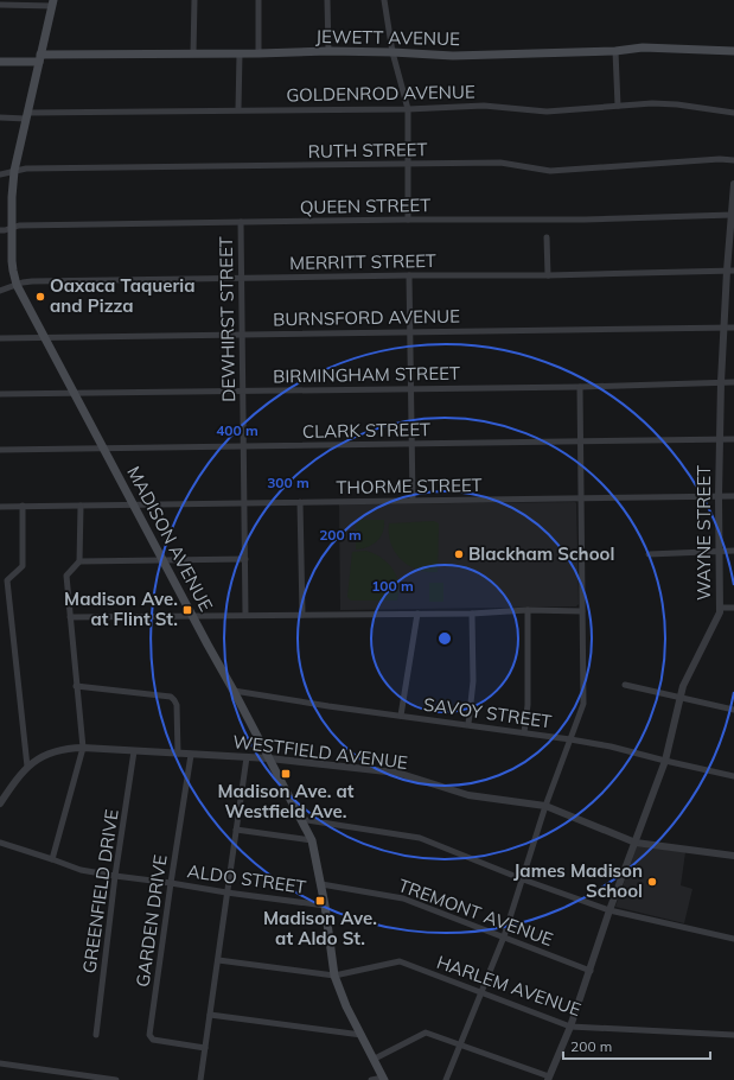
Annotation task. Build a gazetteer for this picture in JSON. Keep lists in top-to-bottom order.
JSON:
{
  "streets": {
    "main road": ["JEWETT AVENUE", "MADISON AVENUE"],
    "street": [
      "GOLDENROD AVENUE",
      "RUTH STREET",
      "QUEEN STREET",
      "MERRITT STREET",
      "BURNSFORD AVENUE",
      "DEWHIRST STREET",
      "BIRMINGHAM STREET",
      "CLARK STREET",
      "THORME STREET",
      "WAYNE STREET",
      "SAVOY STREET",
      "WESTFIELD AVENUE",
      "ALDO STREET",
      "GREENFIELD DRIVE",
      "TREMONT AVENUE",
      "GARDEN DRIVE",
      "HARLEM AVENUE"
    ]
  },
  "crossings": [
    ["JEWETT AVENUE", "MADISON AVENUE"],
    ["GOLDENROD AVENUE", "MADISON AVENUE"],
    ["RUTH STREET", "MADISON AVENUE"],
    ["QUEEN STREET", "DEWHIRST STREET"],
    ["QUEEN STREET", "WAYNE STREET"],
    ["QUEEN STREET", "MADISON AVENUE"],
    ["MERRITT STREET", "DEWHIRST STREET"],
    ["MERRITT STREET", "WAYNE STREET"],
    ["MERRITT STREET", "MADISON AVENUE"],
    ["BURNSFORD AVENUE", "DEWHIRST STREET"],
    ["BURNSFORD AVENUE", "WAYNE STREET"],
    ["BURNSFORD AVENUE", "MADISON AVENUE"],
    ["DEWHIRST STREET", "BIRMINGHAM STREET"],
    ["DEWHIRST STREET", "CLARK STREET"],
    ["DEWHIRST STREET", "THORME STREET"],
    ["BIRMINGHAM STREET", "WAYNE STREET"],
    ["BIRMINGHAM STREET", "MADISON AVENUE"],
    ["CLARK STREET", "WAYNE STREET"],
    ["CLARK STREET", "MADISON AVENUE"],
    ["THORME STREET", "WAYNE STREET"],
    ["THORME STREET", "MADISON AVENUE"],
    ["WAYNE STREET", "SAVOY STREET"],
    ["WAYNE STREET", "WESTFIELD AVENUE"],
    ["WAYNE STREET", "TREMONT AVENUE"],
    ["WAYNE STREET", "HARLEM AVENUE"],
    ["MADISON AVENUE", "SAVOY STREET"],
    ["MADISON AVENUE", "WESTFIELD AVENUE"],
    ["MADISON AVENUE", "ALDO STREET"],
    ["MADISON AVENUE", "TREMONT AVENUE"],
    ["MADISON AVENUE", "HARLEM AVENUE"],
    ["WESTFIELD AVENUE", "GREENFIELD DRIVE"],
    ["WESTFIELD AVENUE", "GARDEN DRIVE"],
    ["ALDO STREET", "GREENFIELD DRIVE"],
    ["ALDO STREET", "GARDEN DRIVE"]
  ],
  "places": {
    "other": ["Oaxaca Taqueria and Pizza", "Blackham School", "James Madison School"],
    "transit": ["Madison Ave. at Flint St.", "Madison Ave. at Westfield Ave.", "Madison Ave. at Aldo St."]
  },
  "scale_bar": "200 m",
  "rings": [
    "400 m",
    "300 m",
    "200 m",
    "100 m"
  ]
}
